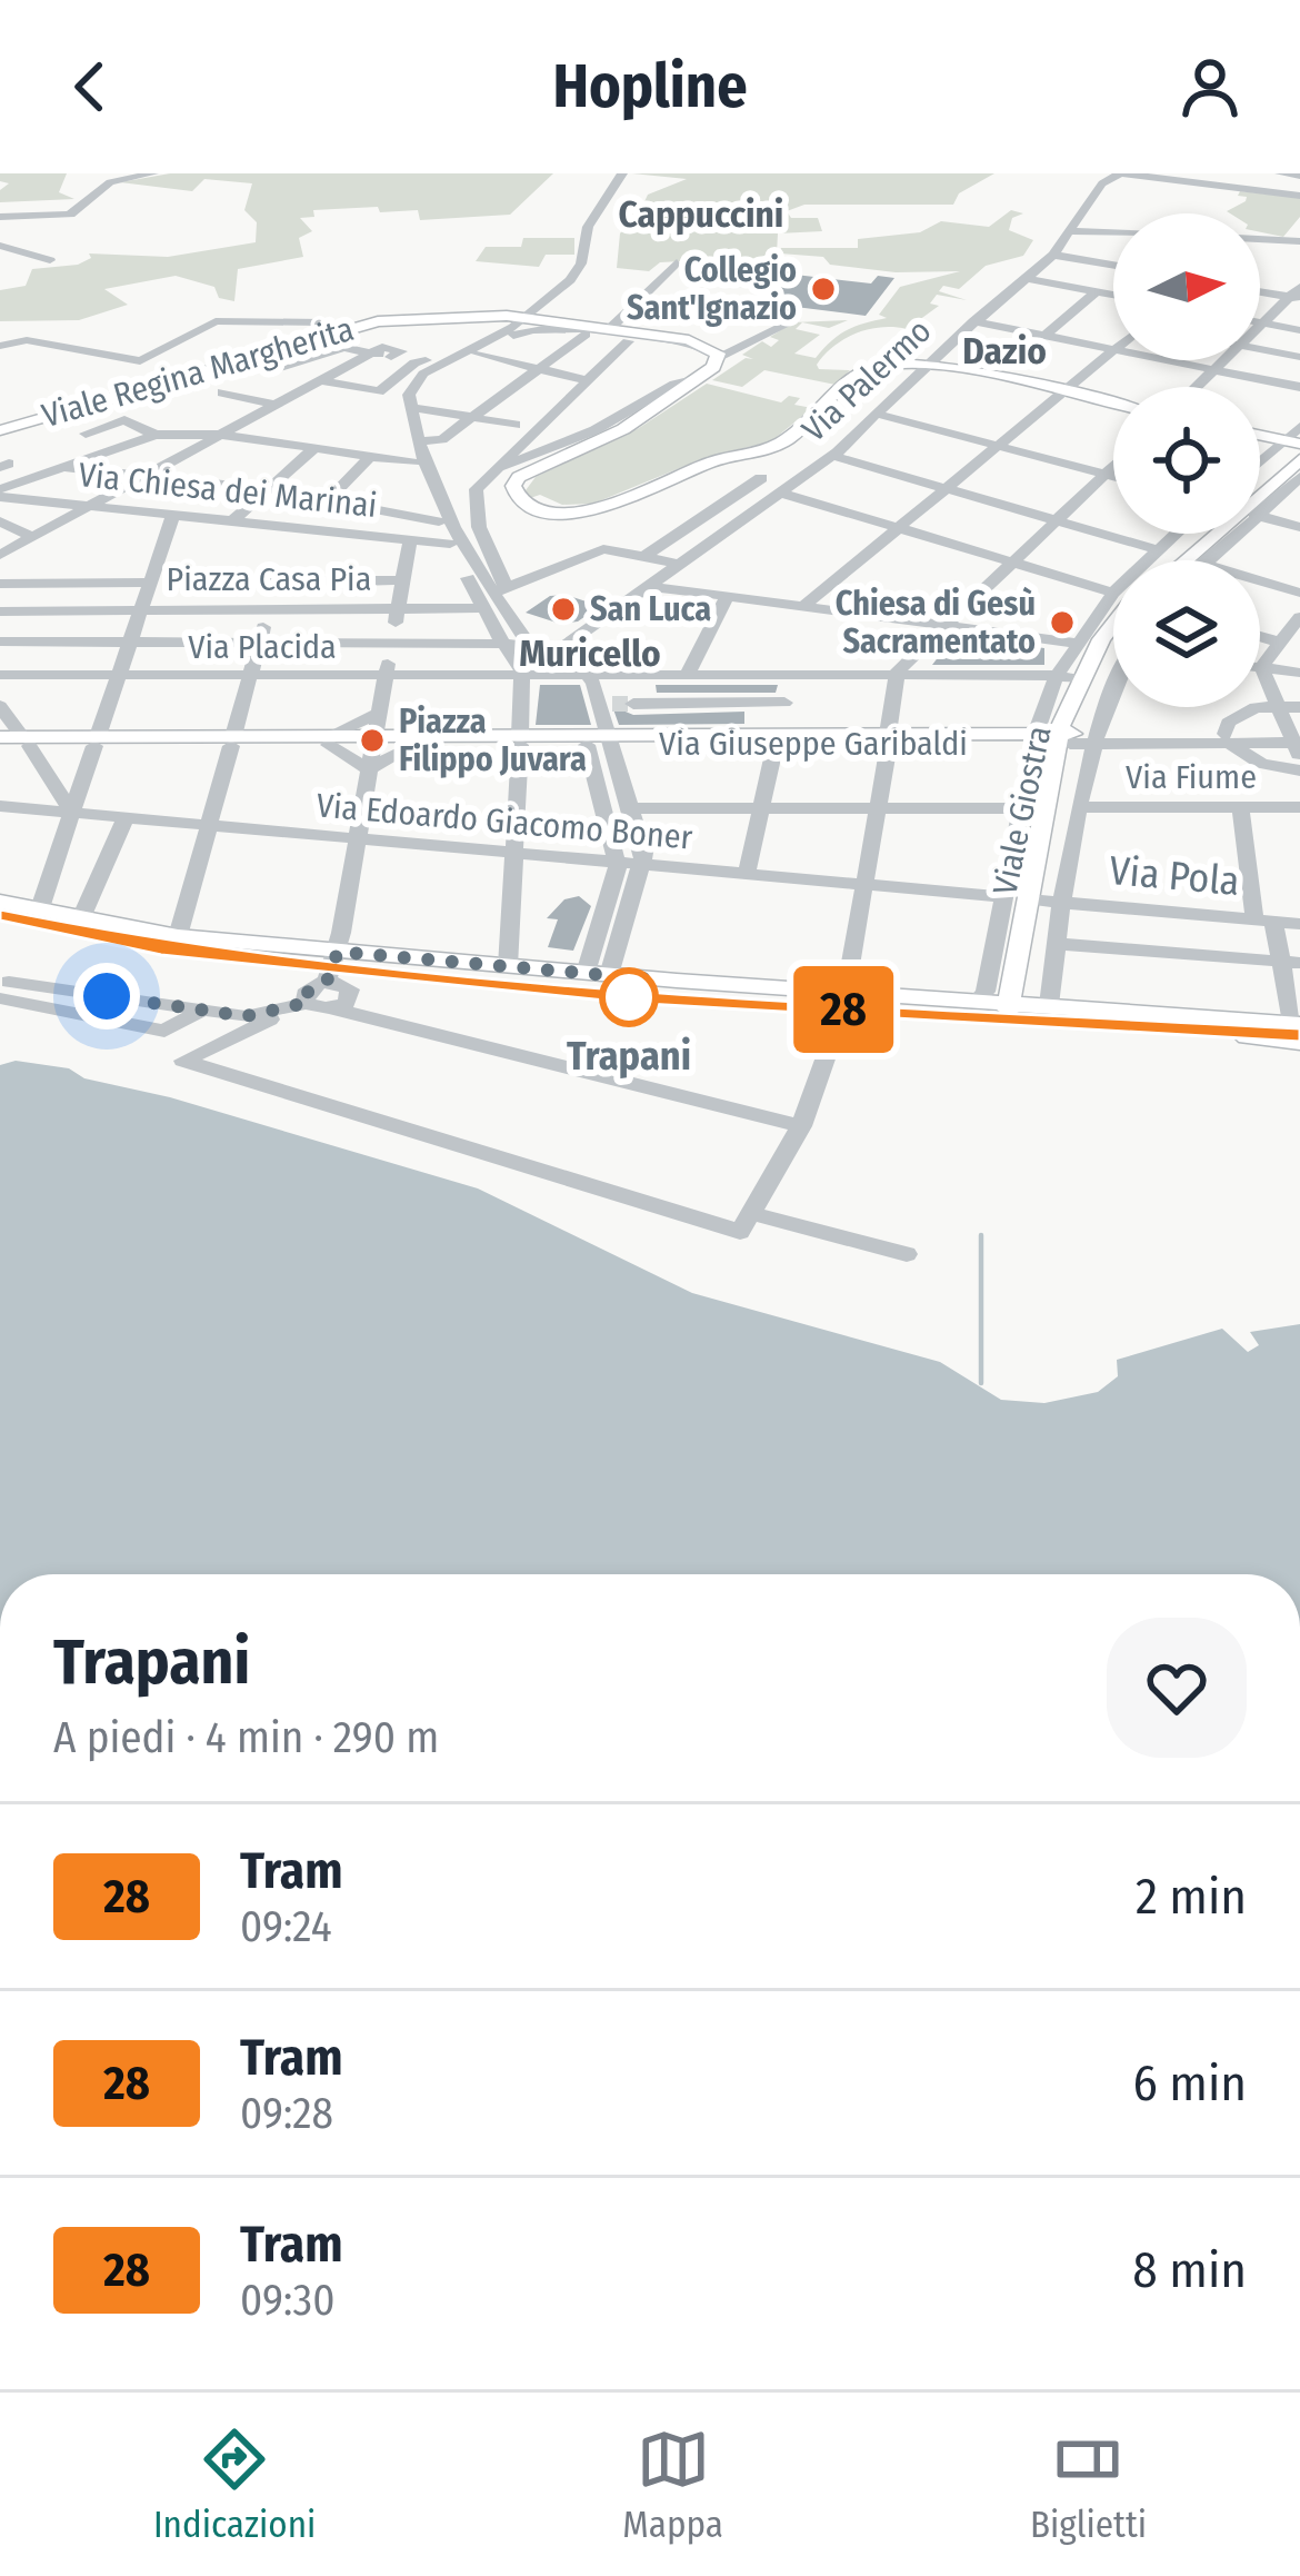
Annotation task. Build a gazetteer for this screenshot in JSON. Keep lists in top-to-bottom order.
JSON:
{
  "streets": {
    "main road": ["Viale Regina Margherita", "Via Giuseppe Garibaldi", "Viale Giostra"],
    "street": [
      "Via Palermo",
      "Via Chiesa dei Marinai",
      "Piazza Casa Pia",
      "Via Placida",
      "Via Fiume",
      "Via Edoardo Giacomo Boner",
      "Via Pola"
    ]
  },
  "crossings": [
    ["Via Palermo", "Via Placida"],
    ["Via Giuseppe Garibaldi", "Viale Giostra"],
    ["Via Fiume", "Viale Giostra"],
    ["Viale Giostra", "Via Edoardo Giacomo Boner"],
    ["Viale Giostra", "Via Pola"]
  ],
  "districts": ["Cappuccini", "Dazio", "Muricello"],
  "places": [
    "Collegio Sant'Ignazio",
    "San Luca",
    "Chiesa di Gesù Sacramentato",
    "Piazza Filippo Juvara",
    "Trapani"
  ],
  "lines": ["tram line 28"],
  "north": "right",
  "page": {
    "header": "Hopline",
    "on_map": "28",
    "heading": ["Trapani", "A piedi · 4 min · 290 m"],
    "list": [
      {
        "mark": "28",
        "name": "Tram",
        "note": "09:24",
        "value": "2 min"
      },
      {
        "mark": "28",
        "name": "Tram",
        "note": "09:28",
        "value": "6 min"
      },
      {
        "mark": "28",
        "name": "Tram",
        "note": "09:30",
        "value": "8 min"
      }
    ],
    "tabs": ["Indicazioni", "Mappa", "Biglietti"]
  }
}
